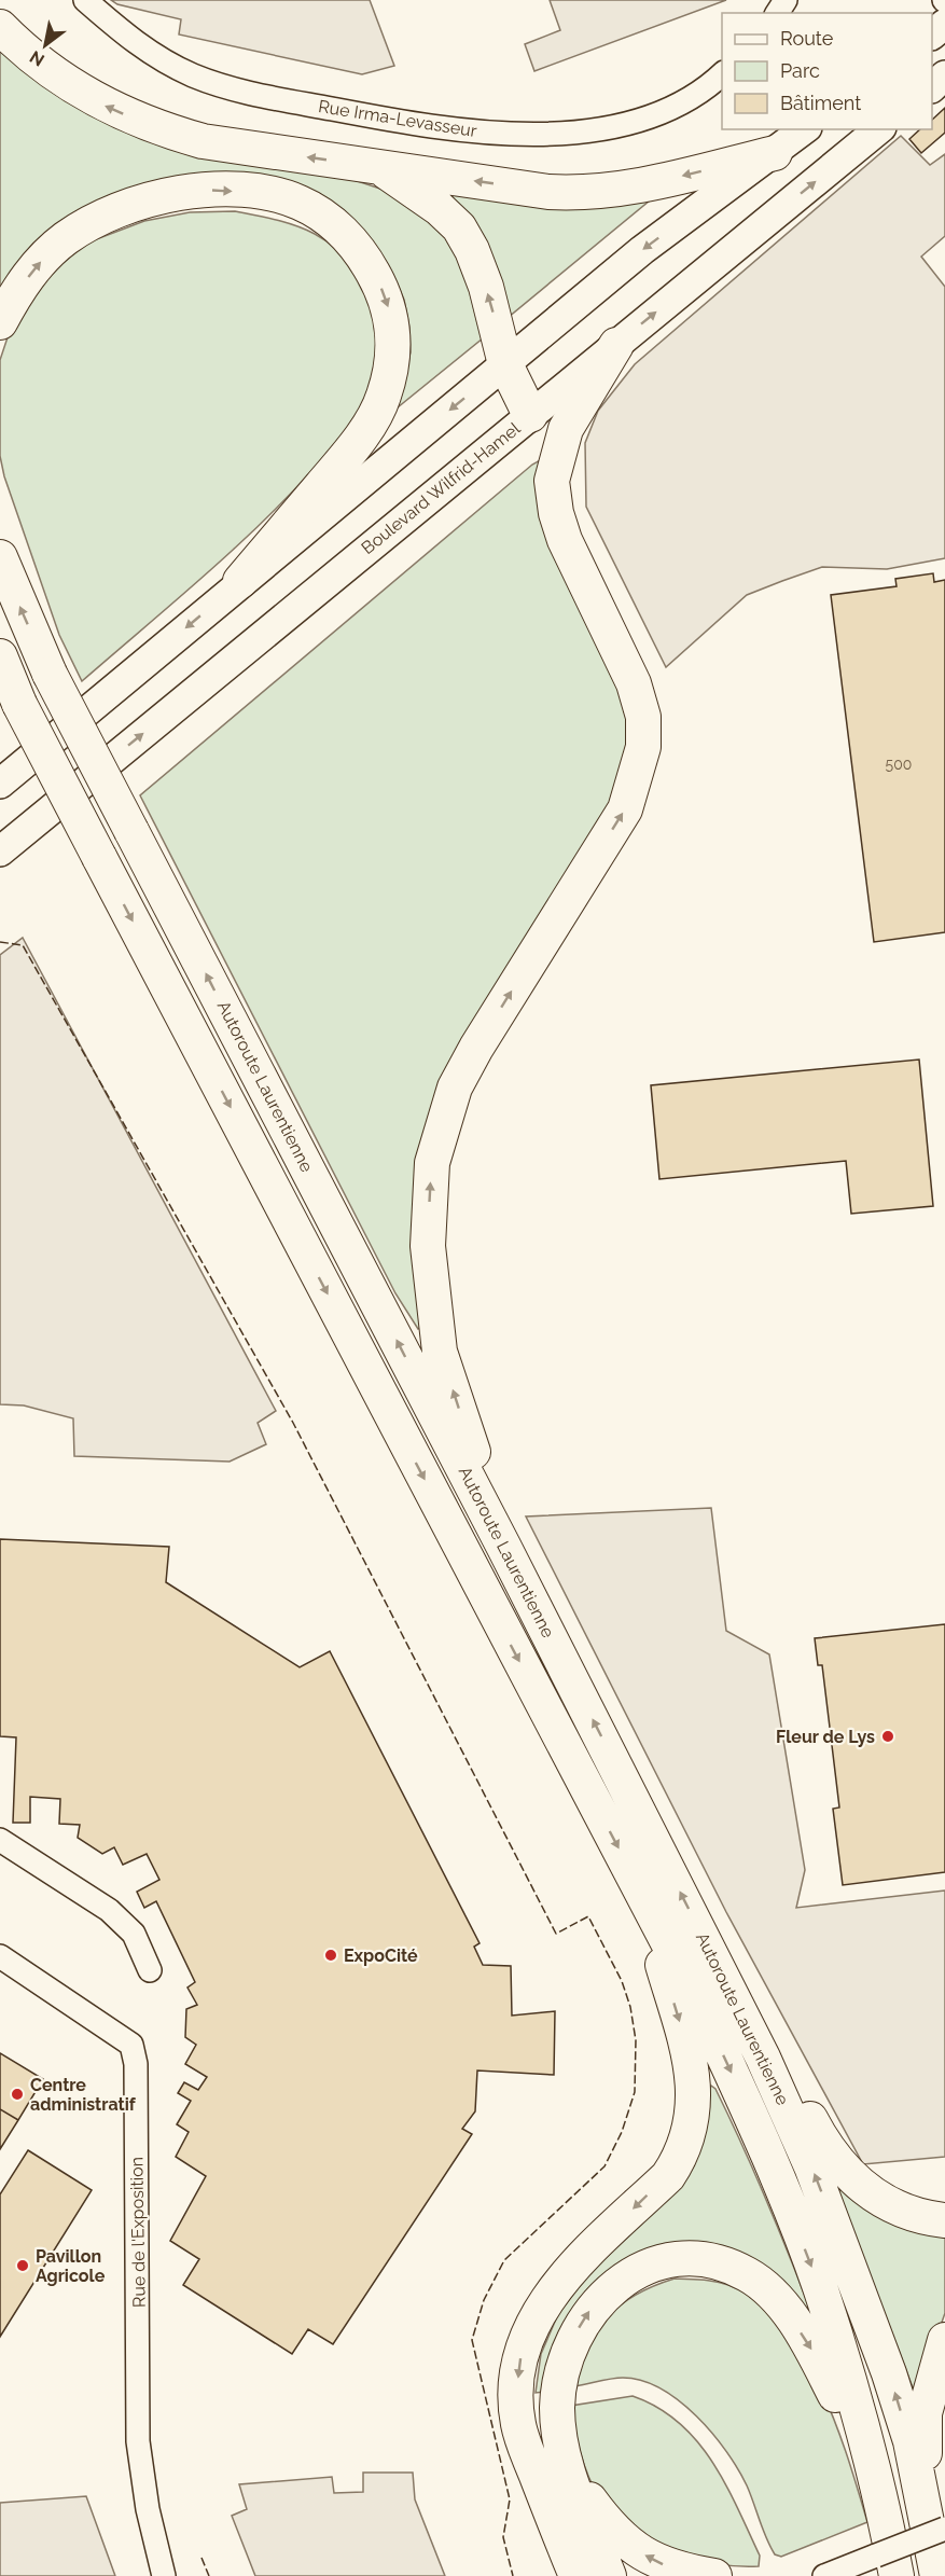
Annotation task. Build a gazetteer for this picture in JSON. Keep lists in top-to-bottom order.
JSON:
{
  "streets": {
    "highway": ["Autoroute Laurentienne"],
    "main road": ["Boulevard Wilfrid-Hamel"],
    "street": ["Rue Irma-Levasseur", "Rue de l'Exposition"]
  },
  "places": [
    "Fleur de Lys",
    "ExpoCité",
    "Centre administratif",
    "Pavillon Agricole"
  ],
  "house_numbers": ["500"],
  "legend": ["Route", "Parc", "Bâtiment"],
  "north": "bottom left"
}
